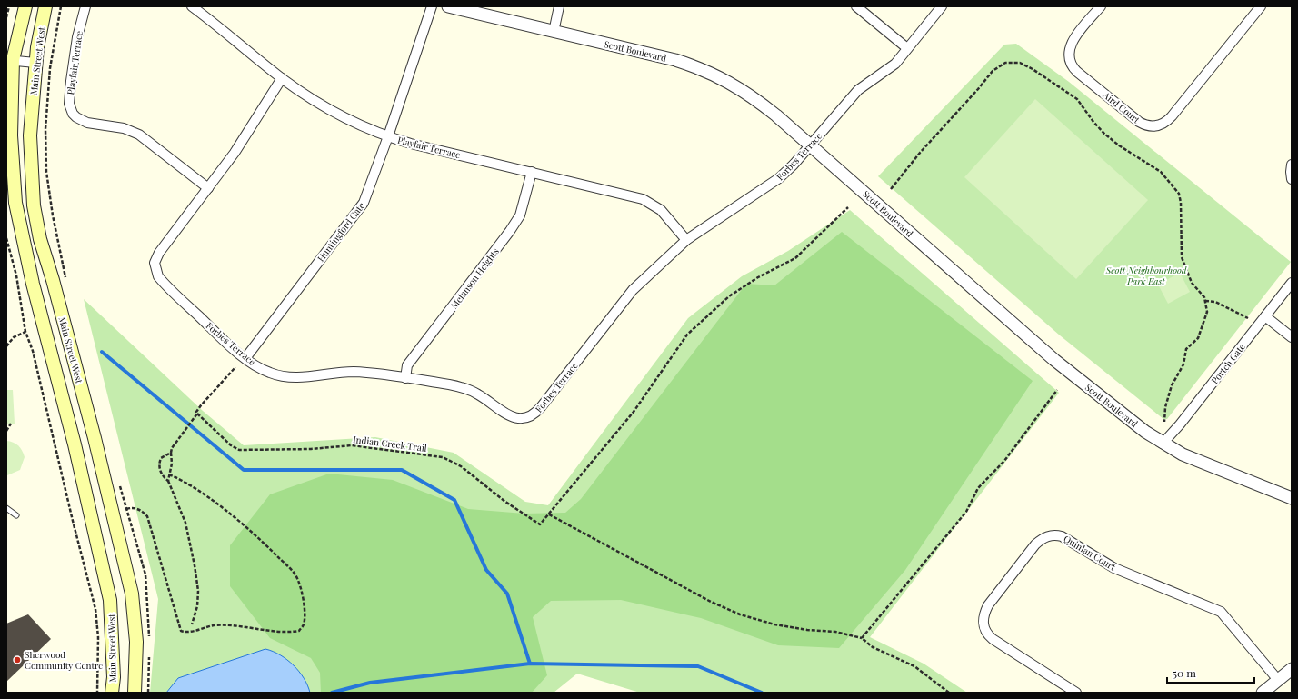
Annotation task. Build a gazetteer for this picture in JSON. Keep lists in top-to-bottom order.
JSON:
{
  "streets": {
    "main road": ["Main Street West"],
    "street": [
      "Scott Boulevard",
      "Playfair Terrace",
      "Aird Court",
      "Forbes Terrace",
      "Huntingford Gate",
      "Melanson Heights",
      "Portch Gate",
      "Quinlan Court"
    ],
    "path": ["Indian Creek Trail"]
  },
  "crossings": [
    ["Scott Boulevard", "Forbes Terrace"],
    ["Scott Boulevard", "Portch Gate"],
    ["Playfair Terrace", "Forbes Terrace"],
    ["Playfair Terrace", "Huntingford Gate"],
    ["Playfair Terrace", "Melanson Heights"],
    ["Forbes Terrace", "Huntingford Gate"],
    ["Forbes Terrace", "Melanson Heights"]
  ],
  "parks": ["Scott Neighbourhood Park East"],
  "places": ["Sherwood Community Centre"],
  "scale_bar": "50 m"
}
